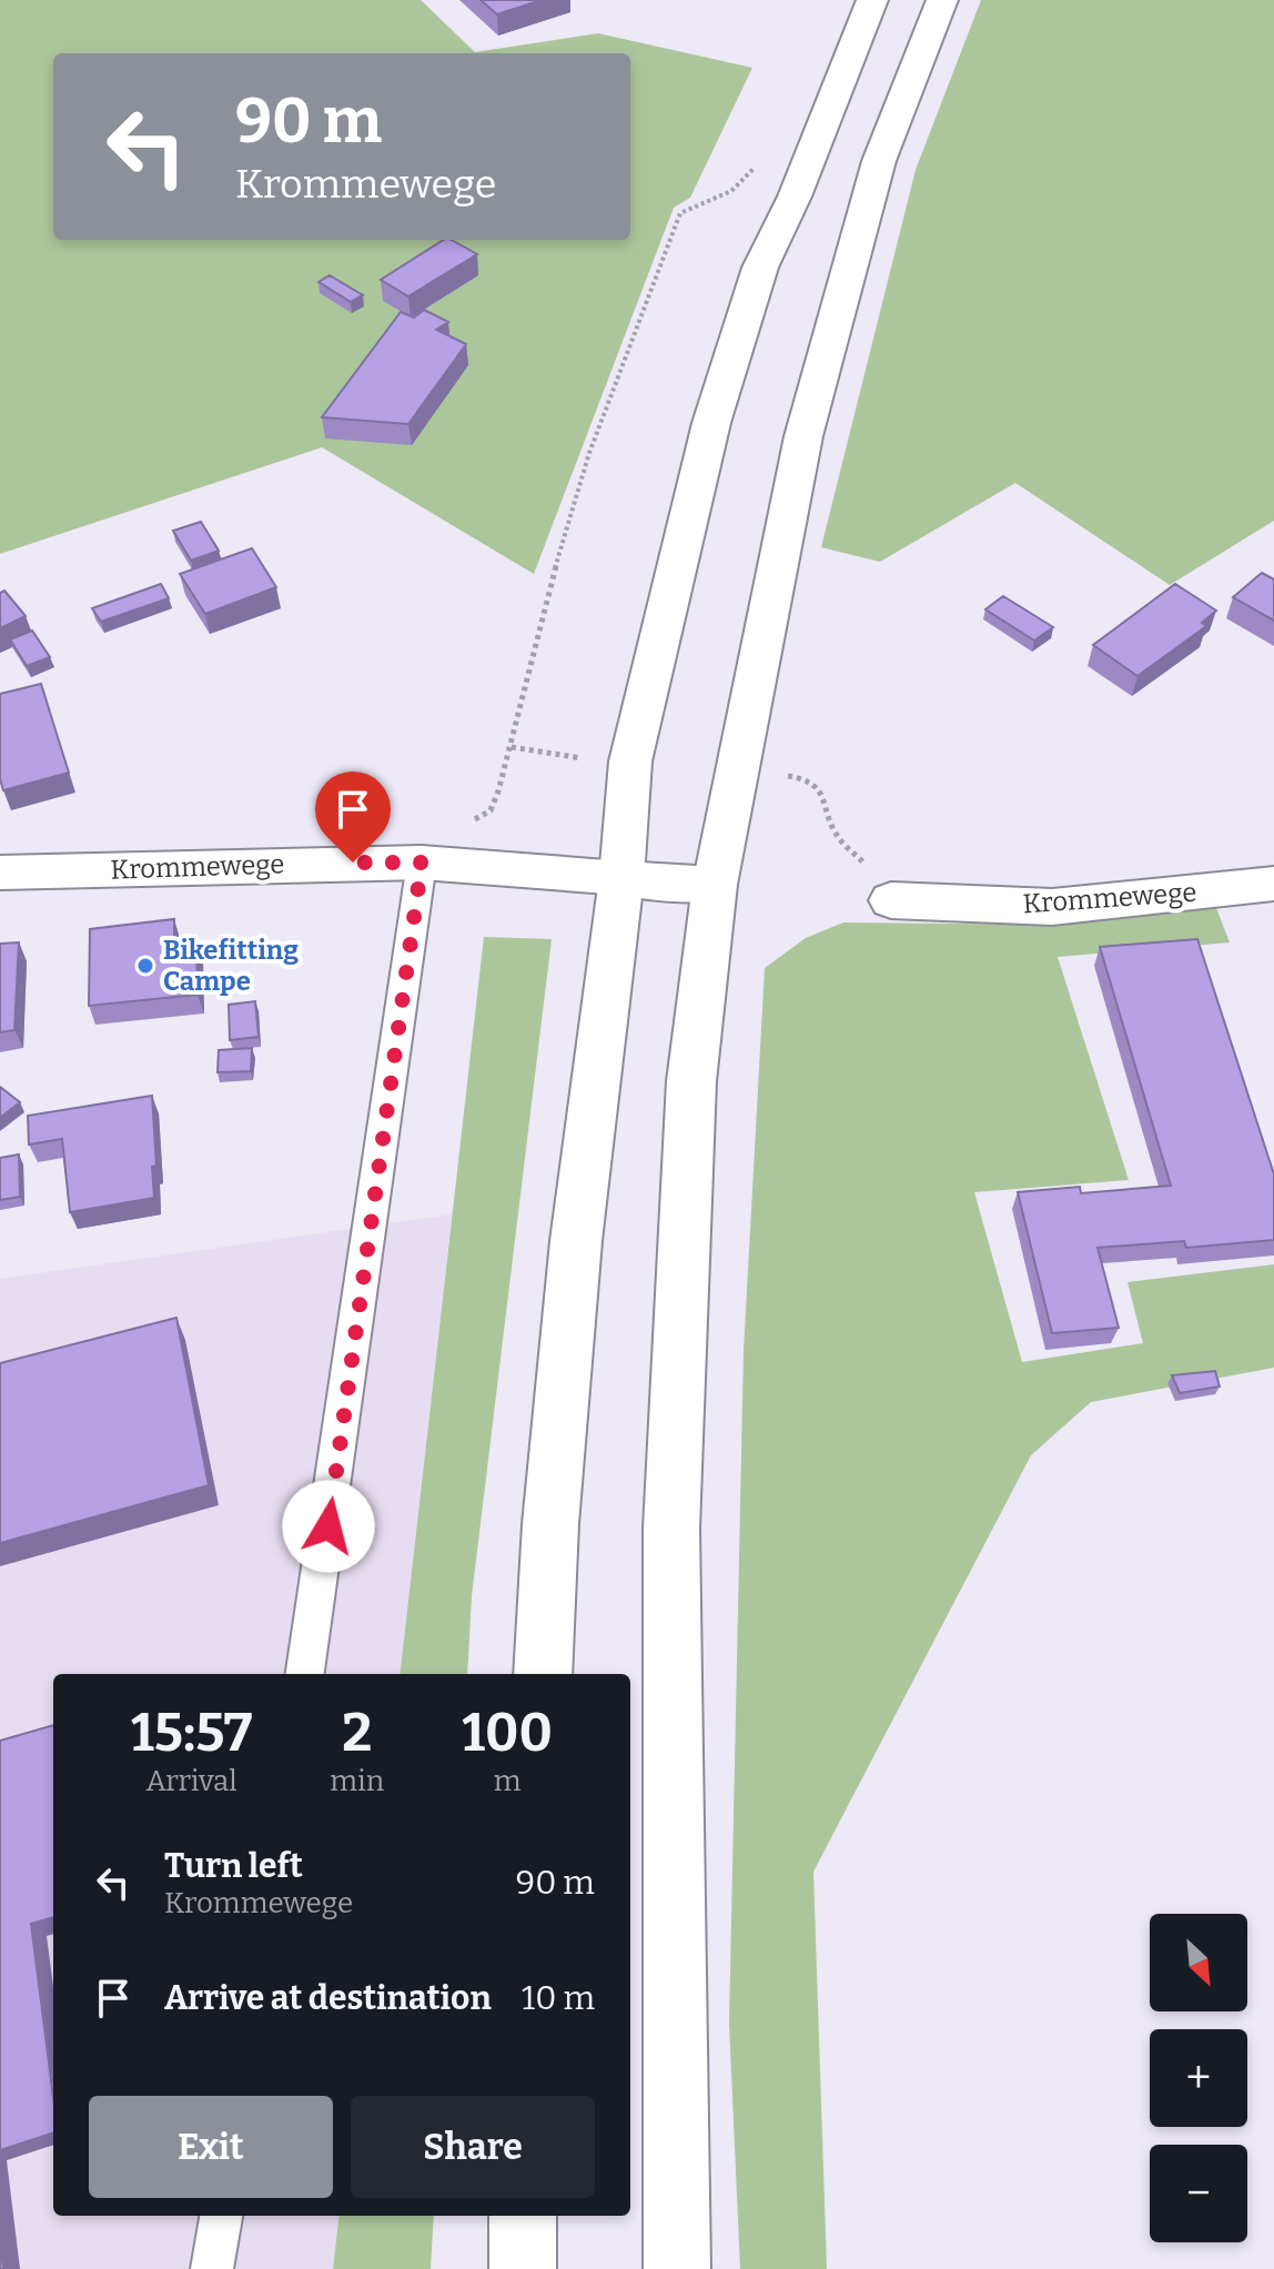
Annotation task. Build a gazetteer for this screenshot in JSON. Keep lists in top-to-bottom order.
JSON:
{
  "streets": {
    "main road": ["Krommewege"]
  },
  "places": ["Bikefitting Campe"],
  "north": "bottom right",
  "page": {
    "turn": ["90 m", "Krommewege"],
    "eta": [
      "15:57",
      "Arrival",
      "2",
      "min",
      "100",
      "m"
    ],
    "list": [
      {
        "name": "Turn left",
        "note": "Krommewege",
        "value": "90 m"
      },
      {
        "name": "Arrive at destination",
        "value": "10 m"
      }
    ],
    "map_buttons": ["+", "−"],
    "buttons": ["Exit", "Share"]
  }
}
